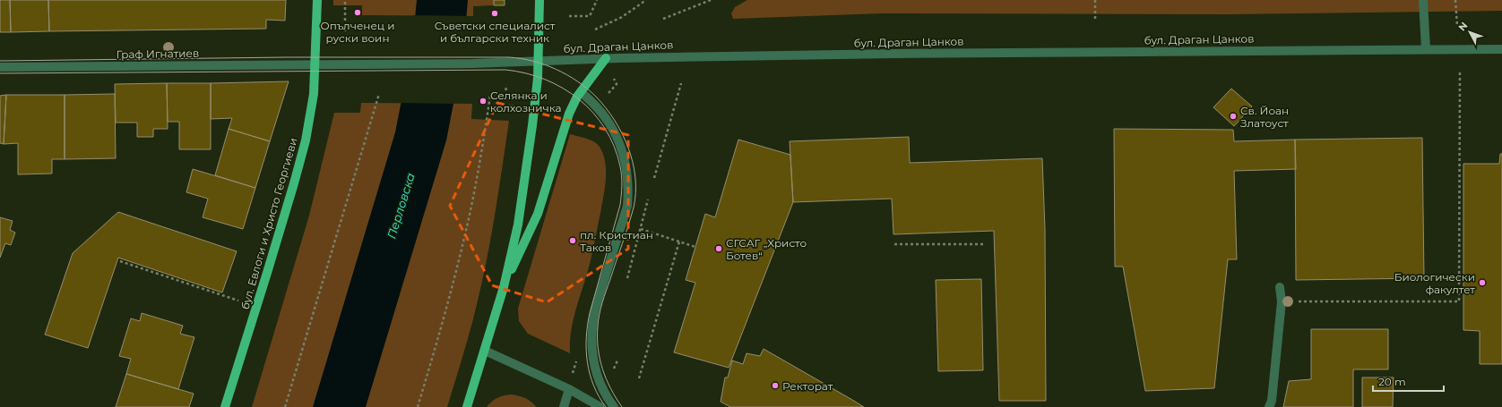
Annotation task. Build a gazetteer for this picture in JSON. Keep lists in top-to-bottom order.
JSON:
{
  "streets": {
    "main road": ["бул. Евлоги и Христо Георгиеви"],
    "street": ["бул. Драган Цанков", "Граф Игнатиев"]
  },
  "crossings": [
    ["бул. Драган Цанков", "Граф Игнатиев"],
    ["бул. Драган Цанков", "бул. Евлоги и Христо Георгиеви"],
    ["Граф Игнатиев", "бул. Евлоги и Христо Георгиеви"]
  ],
  "water": ["Перловска"],
  "places": [
    "Опълченец и руски воин",
    "Съветски специалист и български техник",
    "Селянка и колхозничка",
    "Св. Йоан Златоуст",
    "пл. Кристиан Таков",
    "СГСАГ „Христо Ботев“",
    "Биологически факултет",
    "Ректорат"
  ],
  "scale_bar": "20 m",
  "north": "top left"
}
